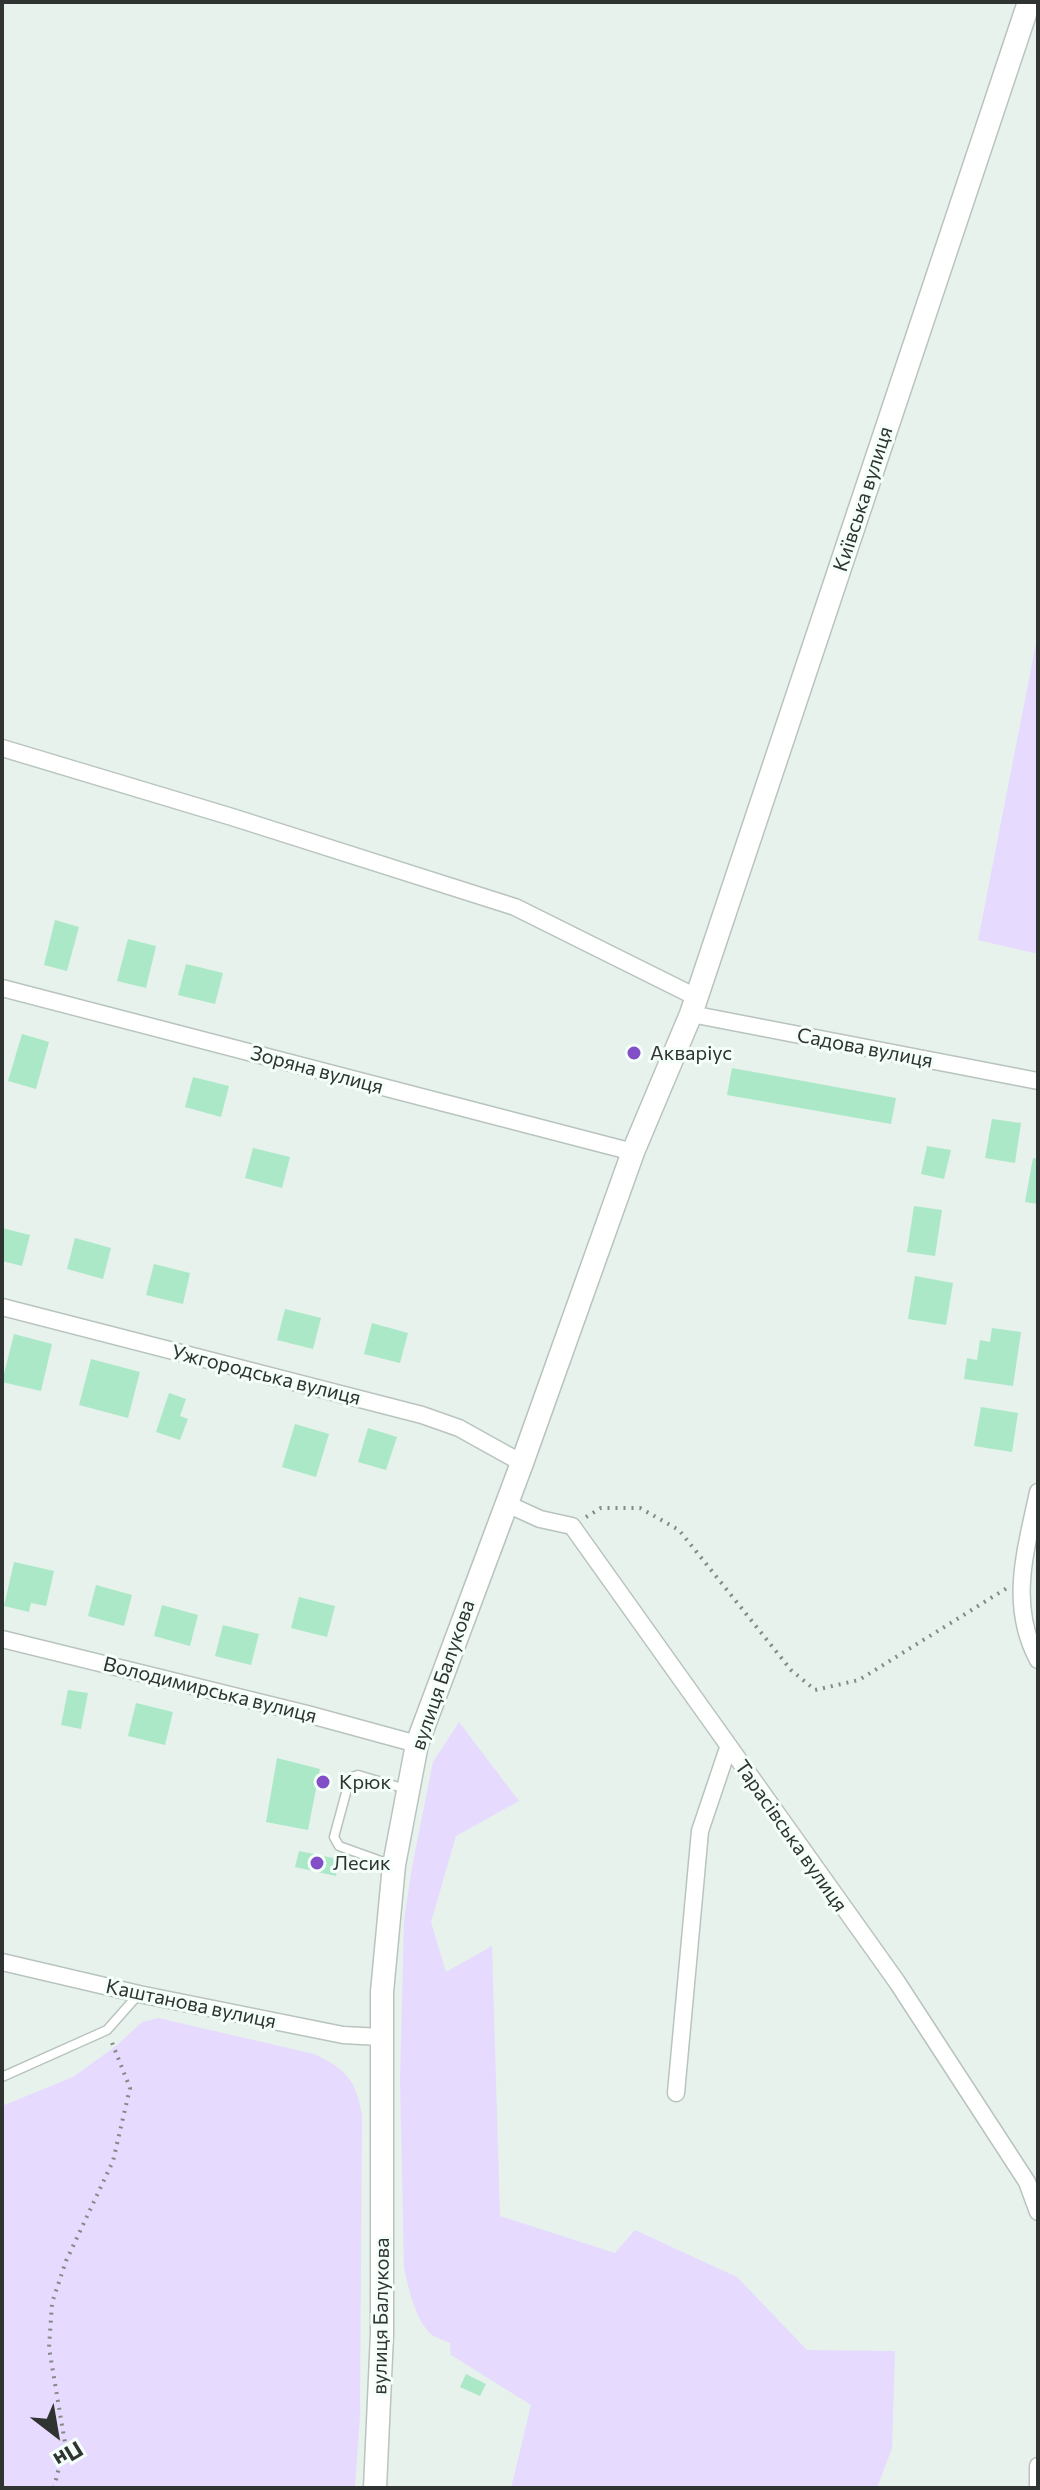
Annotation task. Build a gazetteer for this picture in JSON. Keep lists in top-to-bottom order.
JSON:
{
  "streets": {
    "main road": ["Київська вулиця", "вулиця Балукова"],
    "street": [
      "Садова вулиця",
      "Зоряна вулиця",
      "Ужгородська вулиця",
      "Володимирська вулиця",
      "Тарасівська вулиця",
      "Каштанова вулиця"
    ]
  },
  "crossings": [
    ["Київська вулиця", "Садова вулиця"],
    ["Київська вулиця", "вулиця Балукова"],
    ["Садова вулиця", "вулиця Балукова"],
    ["Зоряна вулиця", "вулиця Балукова"],
    ["Ужгородська вулиця", "вулиця Балукова"],
    ["вулиця Балукова", "Володимирська вулиця"],
    ["вулиця Балукова", "Каштанова вулиця"]
  ],
  "places": ["Акваріус", "Крюк", "Лесик"],
  "north": "bottom right"
}
